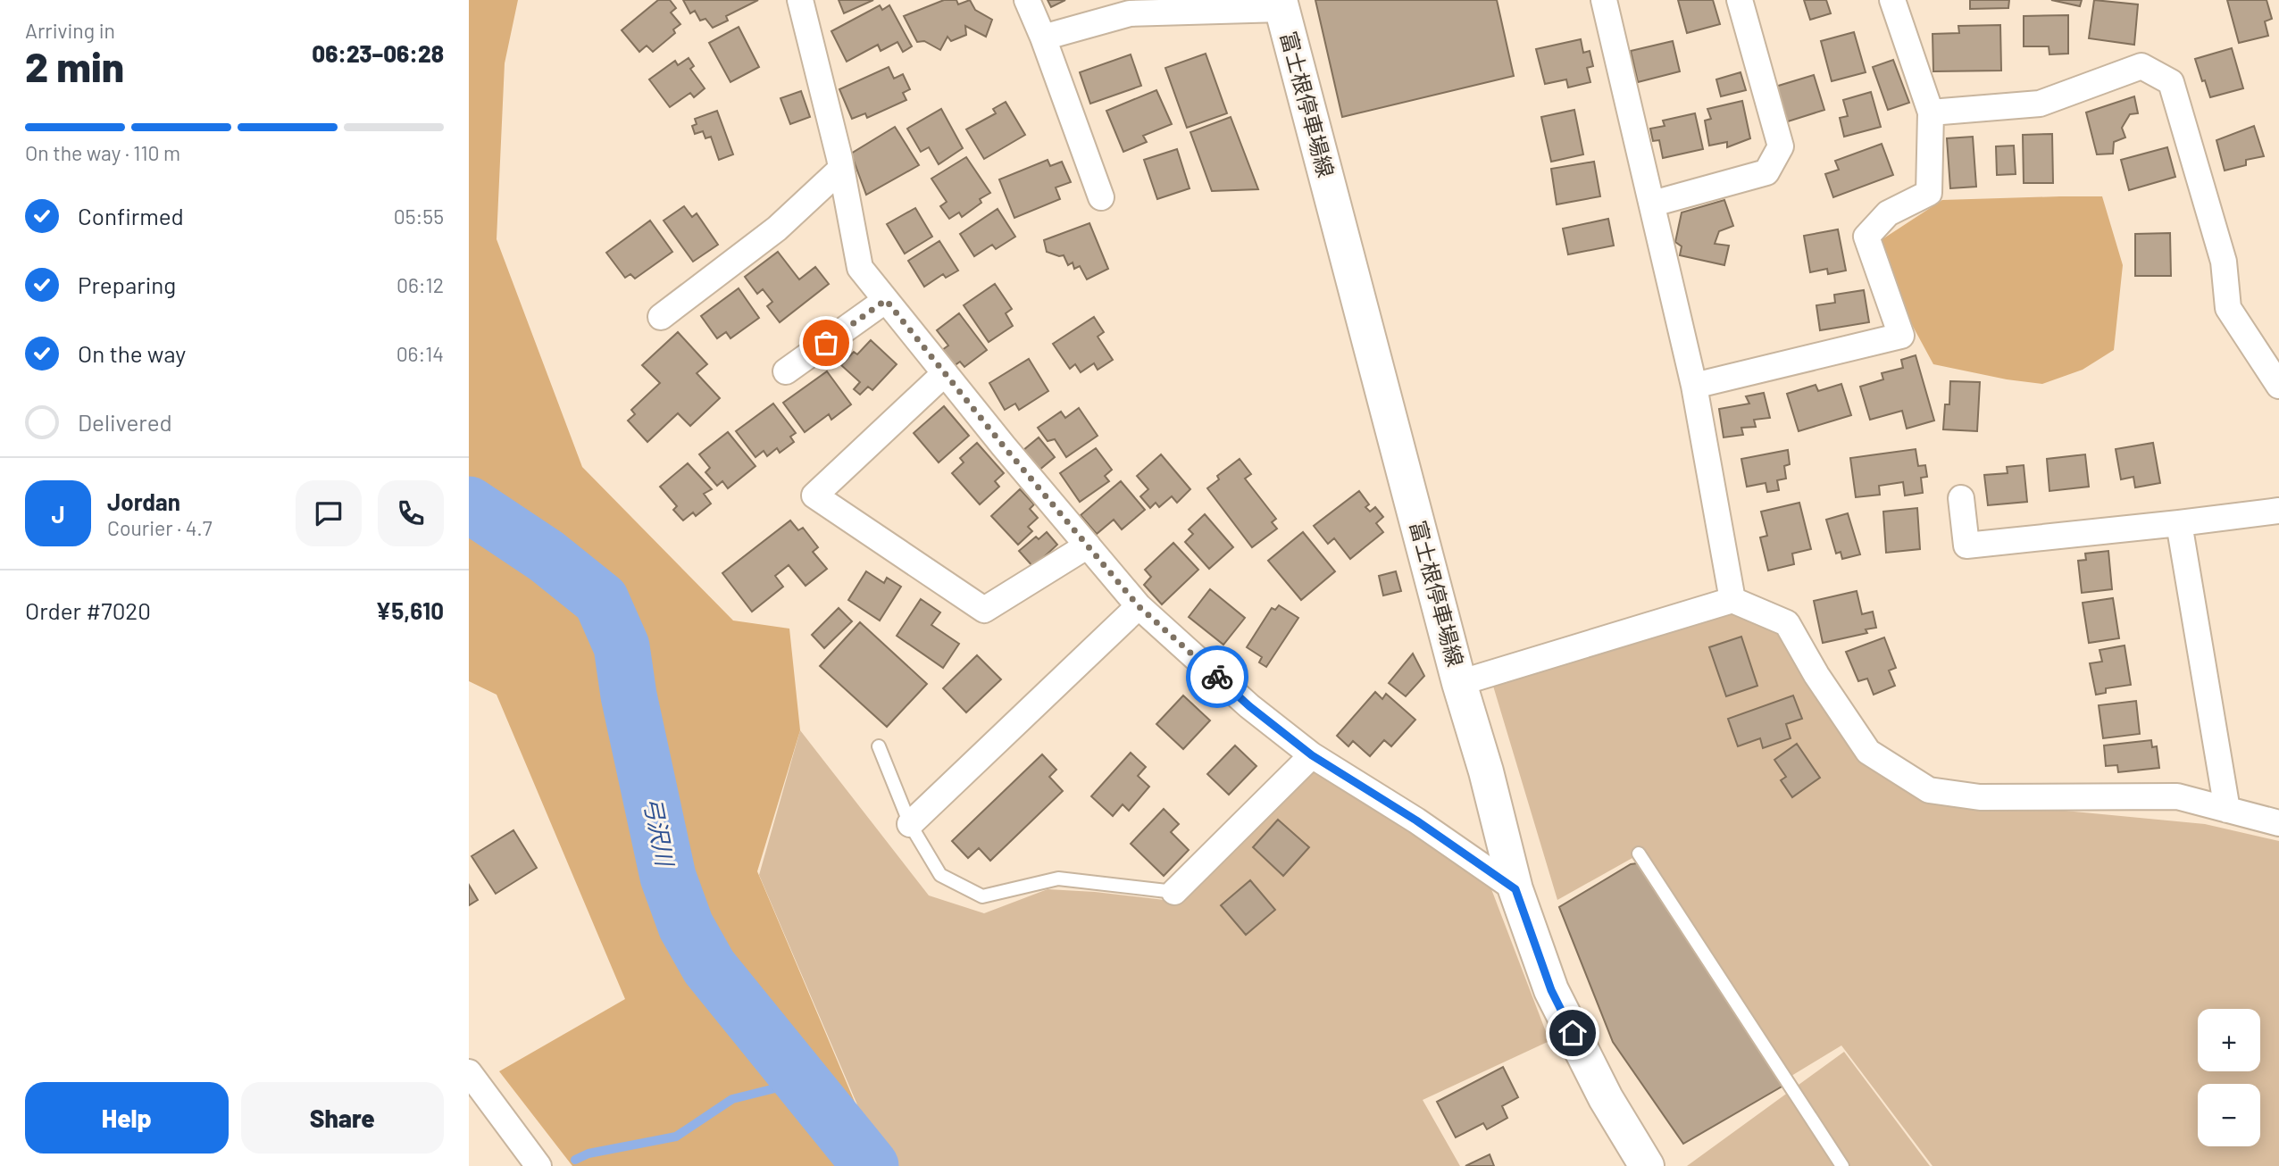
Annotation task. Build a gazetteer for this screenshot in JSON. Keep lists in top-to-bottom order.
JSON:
{
  "streets": {
    "main road": ["富士根停車場線"]
  },
  "water": ["弓沢川"],
  "page": {
    "heading": ["2 min", "Arriving in", "06:23–06:28"],
    "panel": [
      "Jordan",
      "Courier · 4.7",
      "Order #7020",
      "¥5,610"
    ],
    "bar": "On the way · 110 m",
    "list": [
      ["Confirmed", "05:55"],
      ["Preparing", "06:12"],
      ["On the way", "06:14"],
      "Delivered"
    ],
    "round": "J",
    "map_buttons": ["+", "−"],
    "buttons": ["Help", "Share"]
  }
}
